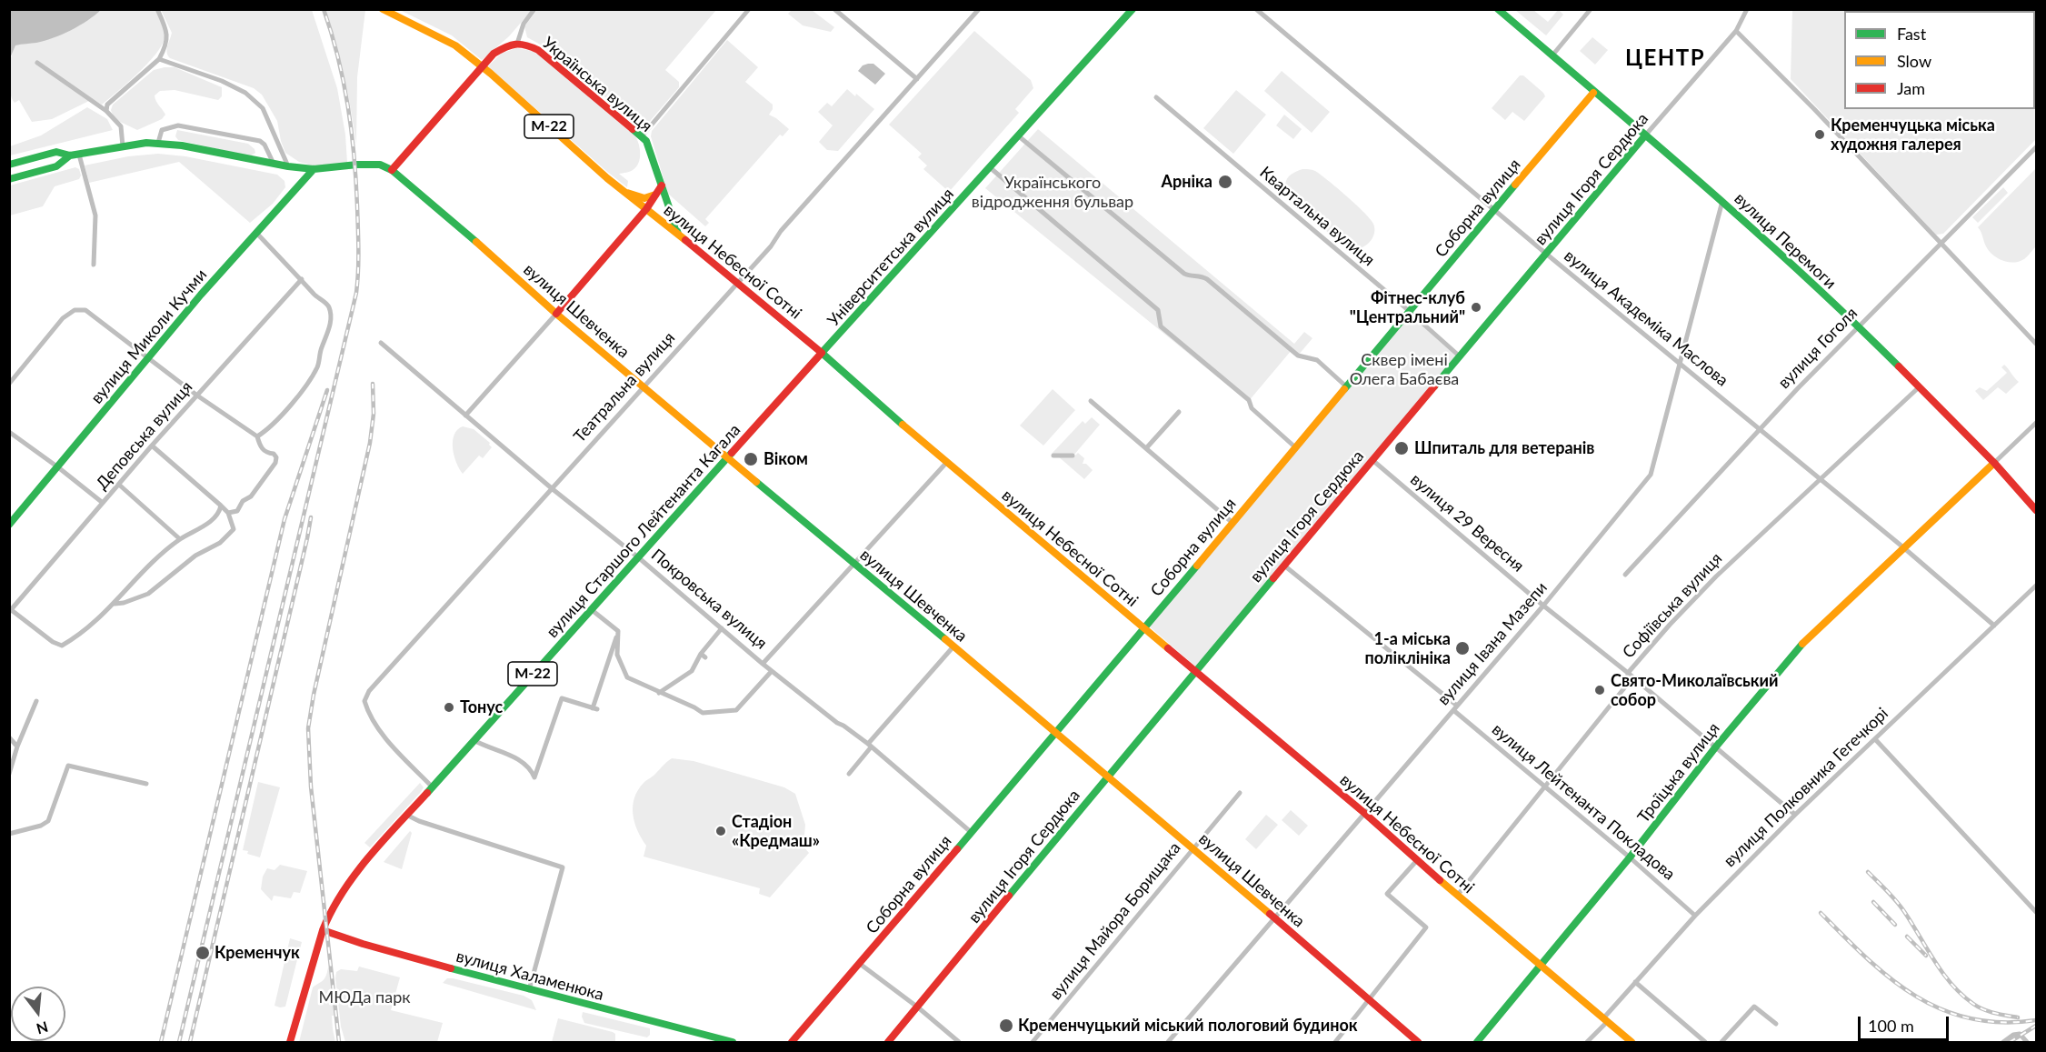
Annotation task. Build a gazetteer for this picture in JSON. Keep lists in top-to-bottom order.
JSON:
{
  "streets": {
    "main road": [
      "Українська вулиця",
      "М-22",
      "вулиця Ігоря Сердюка",
      "Соборна вулиця",
      "вулиця Перемоги",
      "Університетська вулиця",
      "вулиця Небесної Сотні",
      "вулиця Шевченка",
      "вулиця Миколи Кучми",
      "вулиця Старшого Лейтенанта Кагала",
      "Троїцька вулиця",
      "вулиця Халаменюка"
    ],
    "street": [
      "Квартальна вулиця",
      "вулиця Академіка Маслова",
      "вулиця Гоголя",
      "Театральна вулиця",
      "Деповська вулиця",
      "вулиця 29 Вересня",
      "Покровська вулиця",
      "Софіївська вулиця",
      "вулиця Івана Мазепи",
      "вулиця Полковника Гегечкорі",
      "вулиця Лейтенанта Покладова",
      "вулиця Майора Борищака"
    ]
  },
  "crossings": [
    ["Українська вулиця", "вулиця Небесної Сотні"],
    ["Українська вулиця", "вулиця Шевченка"],
    ["вулиця Ігоря Сердюка", "Квартальна вулиця"],
    ["вулиця Ігоря Сердюка", "вулиця Перемоги"],
    ["вулиця Ігоря Сердюка", "вулиця Небесної Сотні"],
    ["вулиця Ігоря Сердюка", "вулиця Шевченка"],
    ["вулиця Ігоря Сердюка", "вулиця Академіка Маслова"],
    ["вулиця Ігоря Сердюка", "вулиця 29 Вересня"],
    ["вулиця Ігоря Сердюка", "вулиця Лейтенанта Покладова"],
    ["Соборна вулиця", "Квартальна вулиця"],
    ["Соборна вулиця", "вулиця Перемоги"],
    ["Соборна вулиця", "вулиця Небесної Сотні"],
    ["Соборна вулиця", "вулиця Шевченка"],
    ["Соборна вулиця", "вулиця Академіка Маслова"],
    ["Соборна вулиця", "Покровська вулиця"],
    ["вулиця Перемоги", "вулиця Гоголя"],
    ["вулиця Перемоги", "Софіївська вулиця"],
    ["вулиця Перемоги", "вулиця Івана Мазепи"],
    ["вулиця Перемоги", "Троїцька вулиця"],
    ["Університетська вулиця", "вулиця Небесної Сотні"],
    ["Університетська вулиця", "вулиця Старшого Лейтенанта Кагала"],
    ["вулиця Небесної Сотні", "Театральна вулиця"],
    ["вулиця Небесної Сотні", "вулиця Старшого Лейтенанта Кагала"],
    ["вулиця Небесної Сотні", "Софіївська вулиця"],
    ["вулиця Небесної Сотні", "вулиця Івана Мазепи"],
    ["вулиця Небесної Сотні", "Троїцька вулиця"],
    ["вулиця Небесної Сотні", "вулиця Полковника Гегечкорі"],
    ["вулиця Шевченка", "Театральна вулиця"],
    ["вулиця Шевченка", "вулиця Старшого Лейтенанта Кагала"],
    ["вулиця Шевченка", "вулиця Івана Мазепи"],
    ["вулиця Шевченка", "вулиця Майора Борищака"],
    ["вулиця Академіка Маслова", "вулиця Гоголя"],
    ["вулиця Академіка Маслова", "Софіївська вулиця"],
    ["вулиця Академіка Маслова", "вулиця Івана Мазепи"],
    ["вулиця Академіка Маслова", "Троїцька вулиця"],
    ["вулиця Академіка Маслова", "вулиця Полковника Гегечкорі"],
    ["Театральна вулиця", "вулиця Старшого Лейтенанта Кагала"],
    ["Театральна вулиця", "Покровська вулиця"],
    ["вулиця 29 Вересня", "Софіївська вулиця"],
    ["вулиця 29 Вересня", "вулиця Івана Мазепи"],
    ["вулиця 29 Вересня", "Троїцька вулиця"],
    ["вулиця 29 Вересня", "вулиця Полковника Гегечкорі"],
    ["вулиця Старшого Лейтенанта Кагала", "Покровська вулиця"],
    ["вулиця Старшого Лейтенанта Кагала", "вулиця Халаменюка"],
    ["Софіївська вулиця", "вулиця Лейтенанта Покладова"],
    ["вулиця Івана Мазепи", "вулиця Лейтенанта Покладова"],
    ["Троїцька вулиця", "вулиця Лейтенанта Покладова"],
    ["вулиця Полковника Гегечкорі", "вулиця Лейтенанта Покладова"]
  ],
  "districts": ["ЦЕНТР"],
  "parks": ["Українського відродження бульвар", "Сквер імені Олега Бабаєва", "МЮДа парк"],
  "places": [
    "Кременчуцька міська художня галерея",
    "Арніка",
    "Фітнес-клуб \"Центральний\"",
    "Шпиталь для ветеранів",
    "Віком",
    "1-а міська поліклініка",
    "Свято-Миколаївський собор",
    "Тонус",
    "Стадіон «Кредмаш»",
    "Кременчук",
    "Кременчуцький міський пологовий будинок"
  ],
  "legend": ["Fast", "Slow", "Jam"],
  "scale_bar": "100 m",
  "north": "bottom"
}
